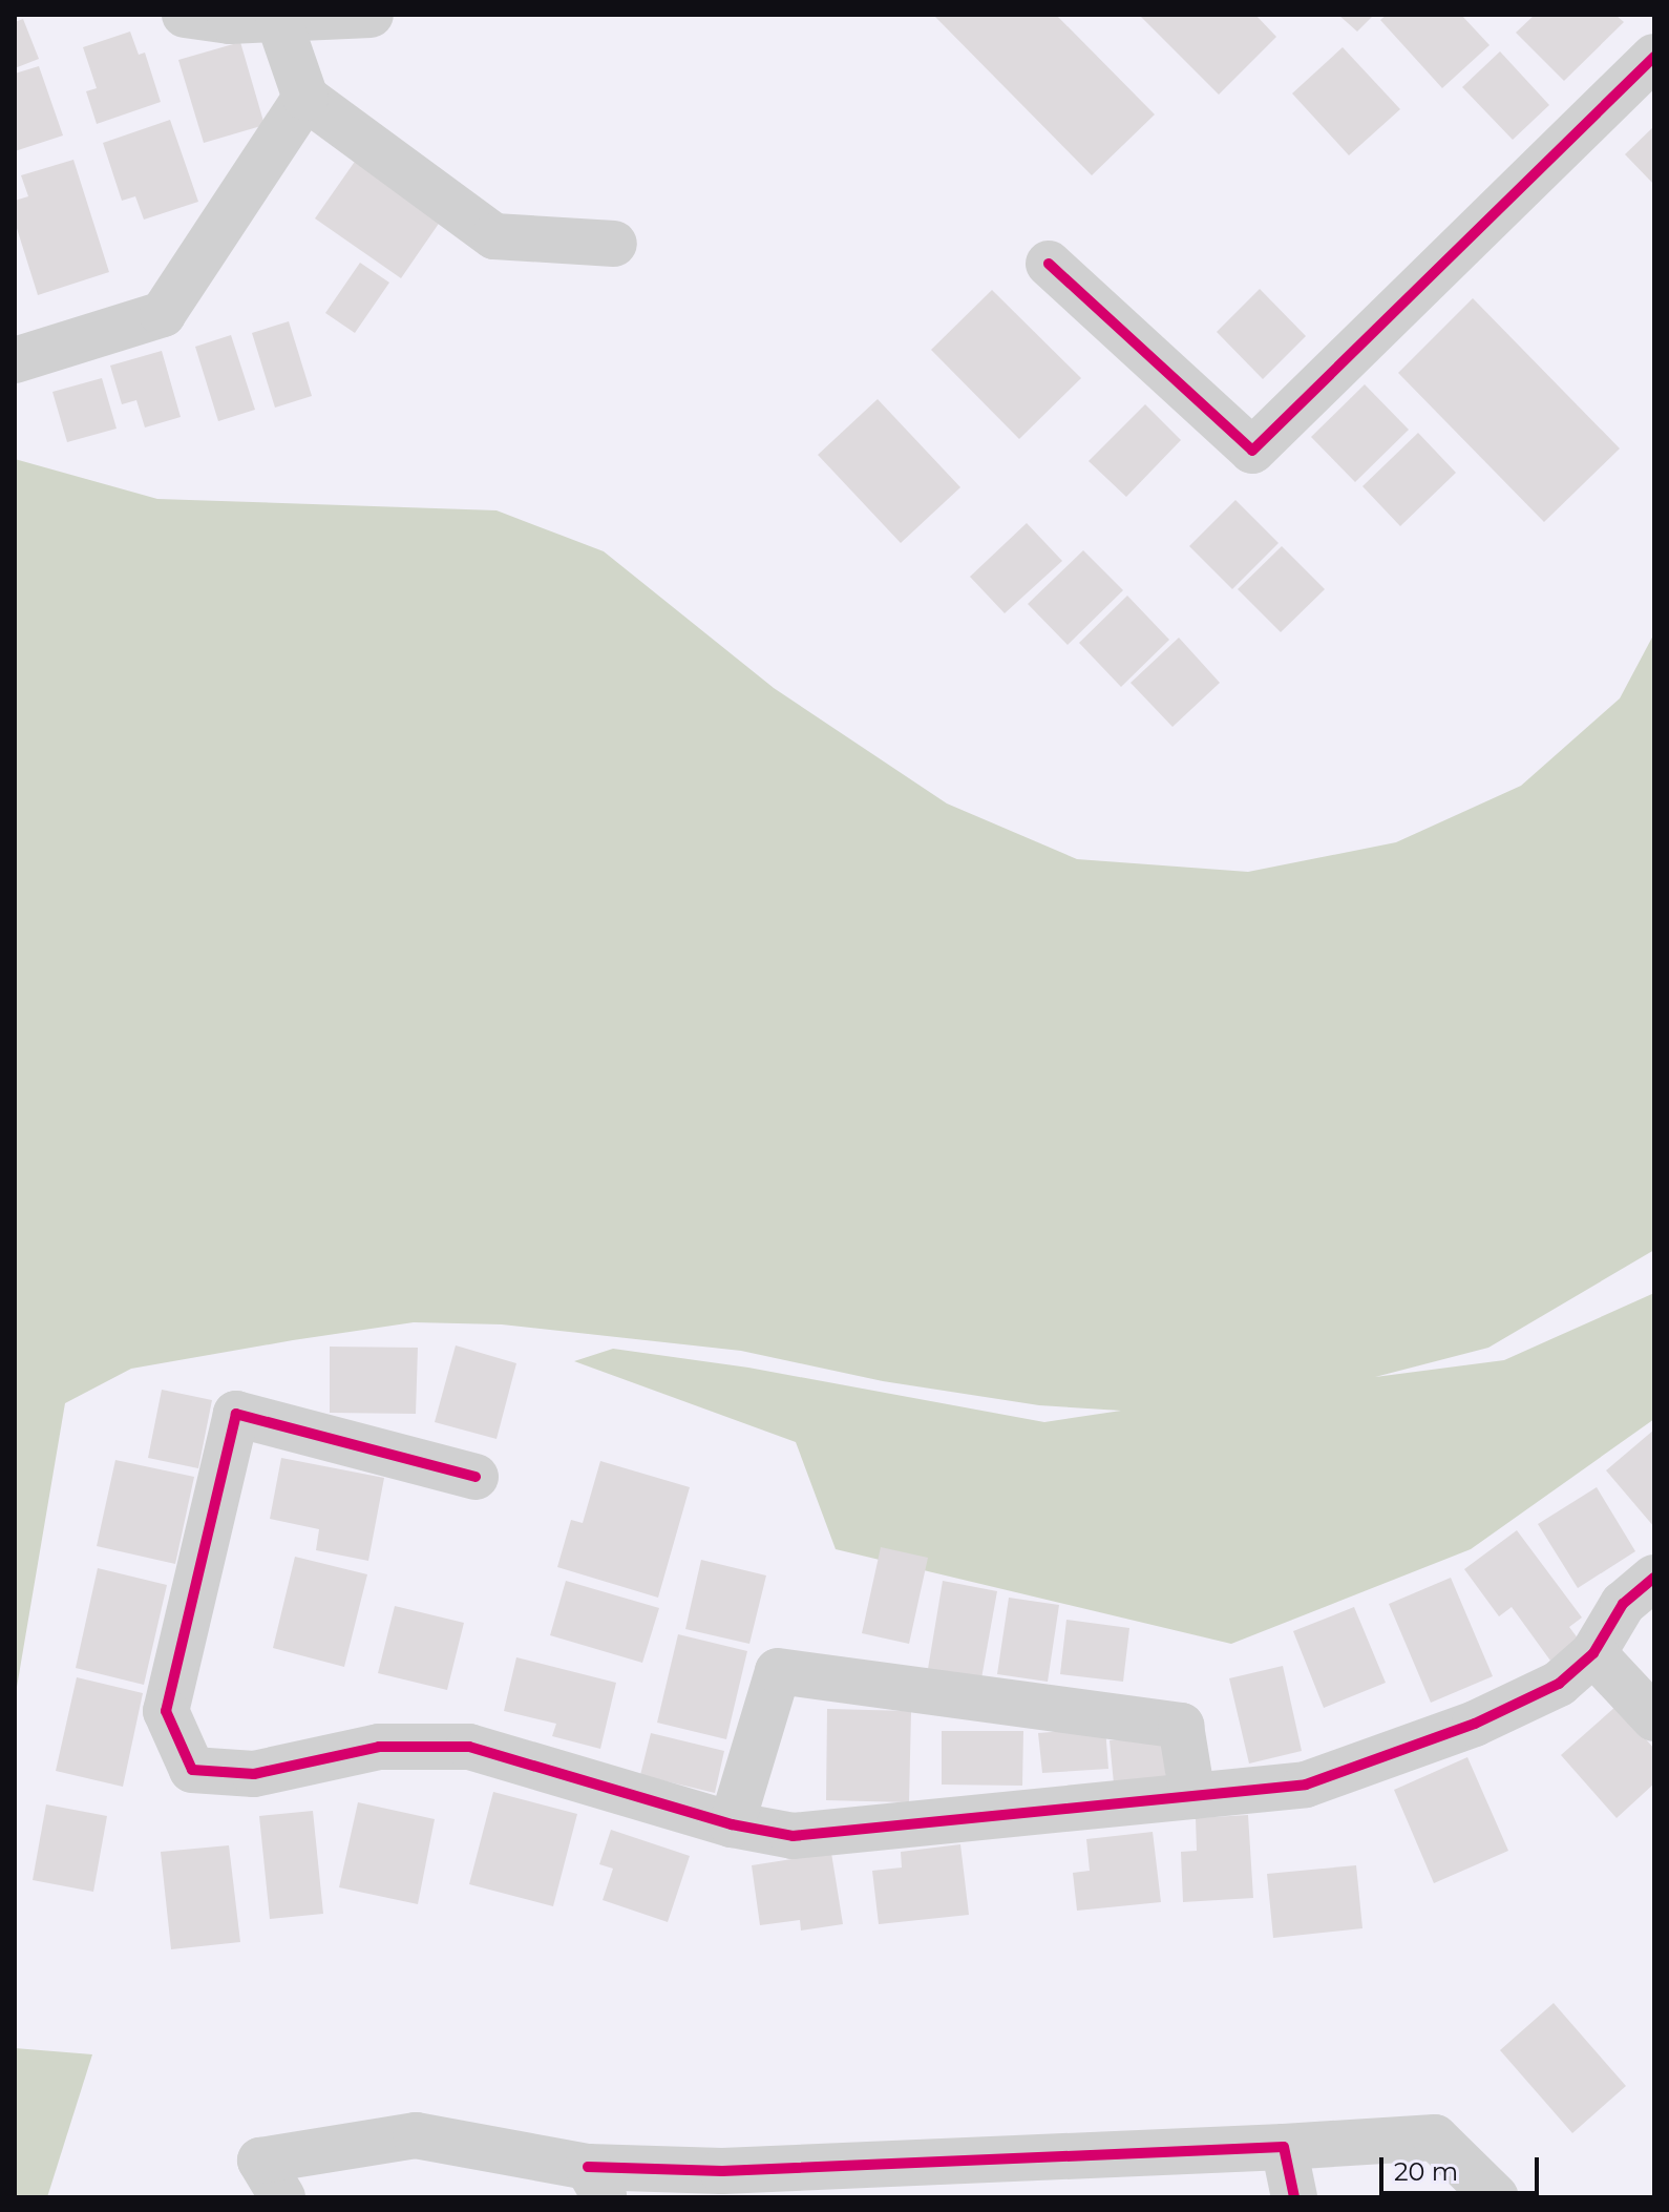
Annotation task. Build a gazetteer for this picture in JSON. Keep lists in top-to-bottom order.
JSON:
{
  "scale_bar": "20 m"
}
